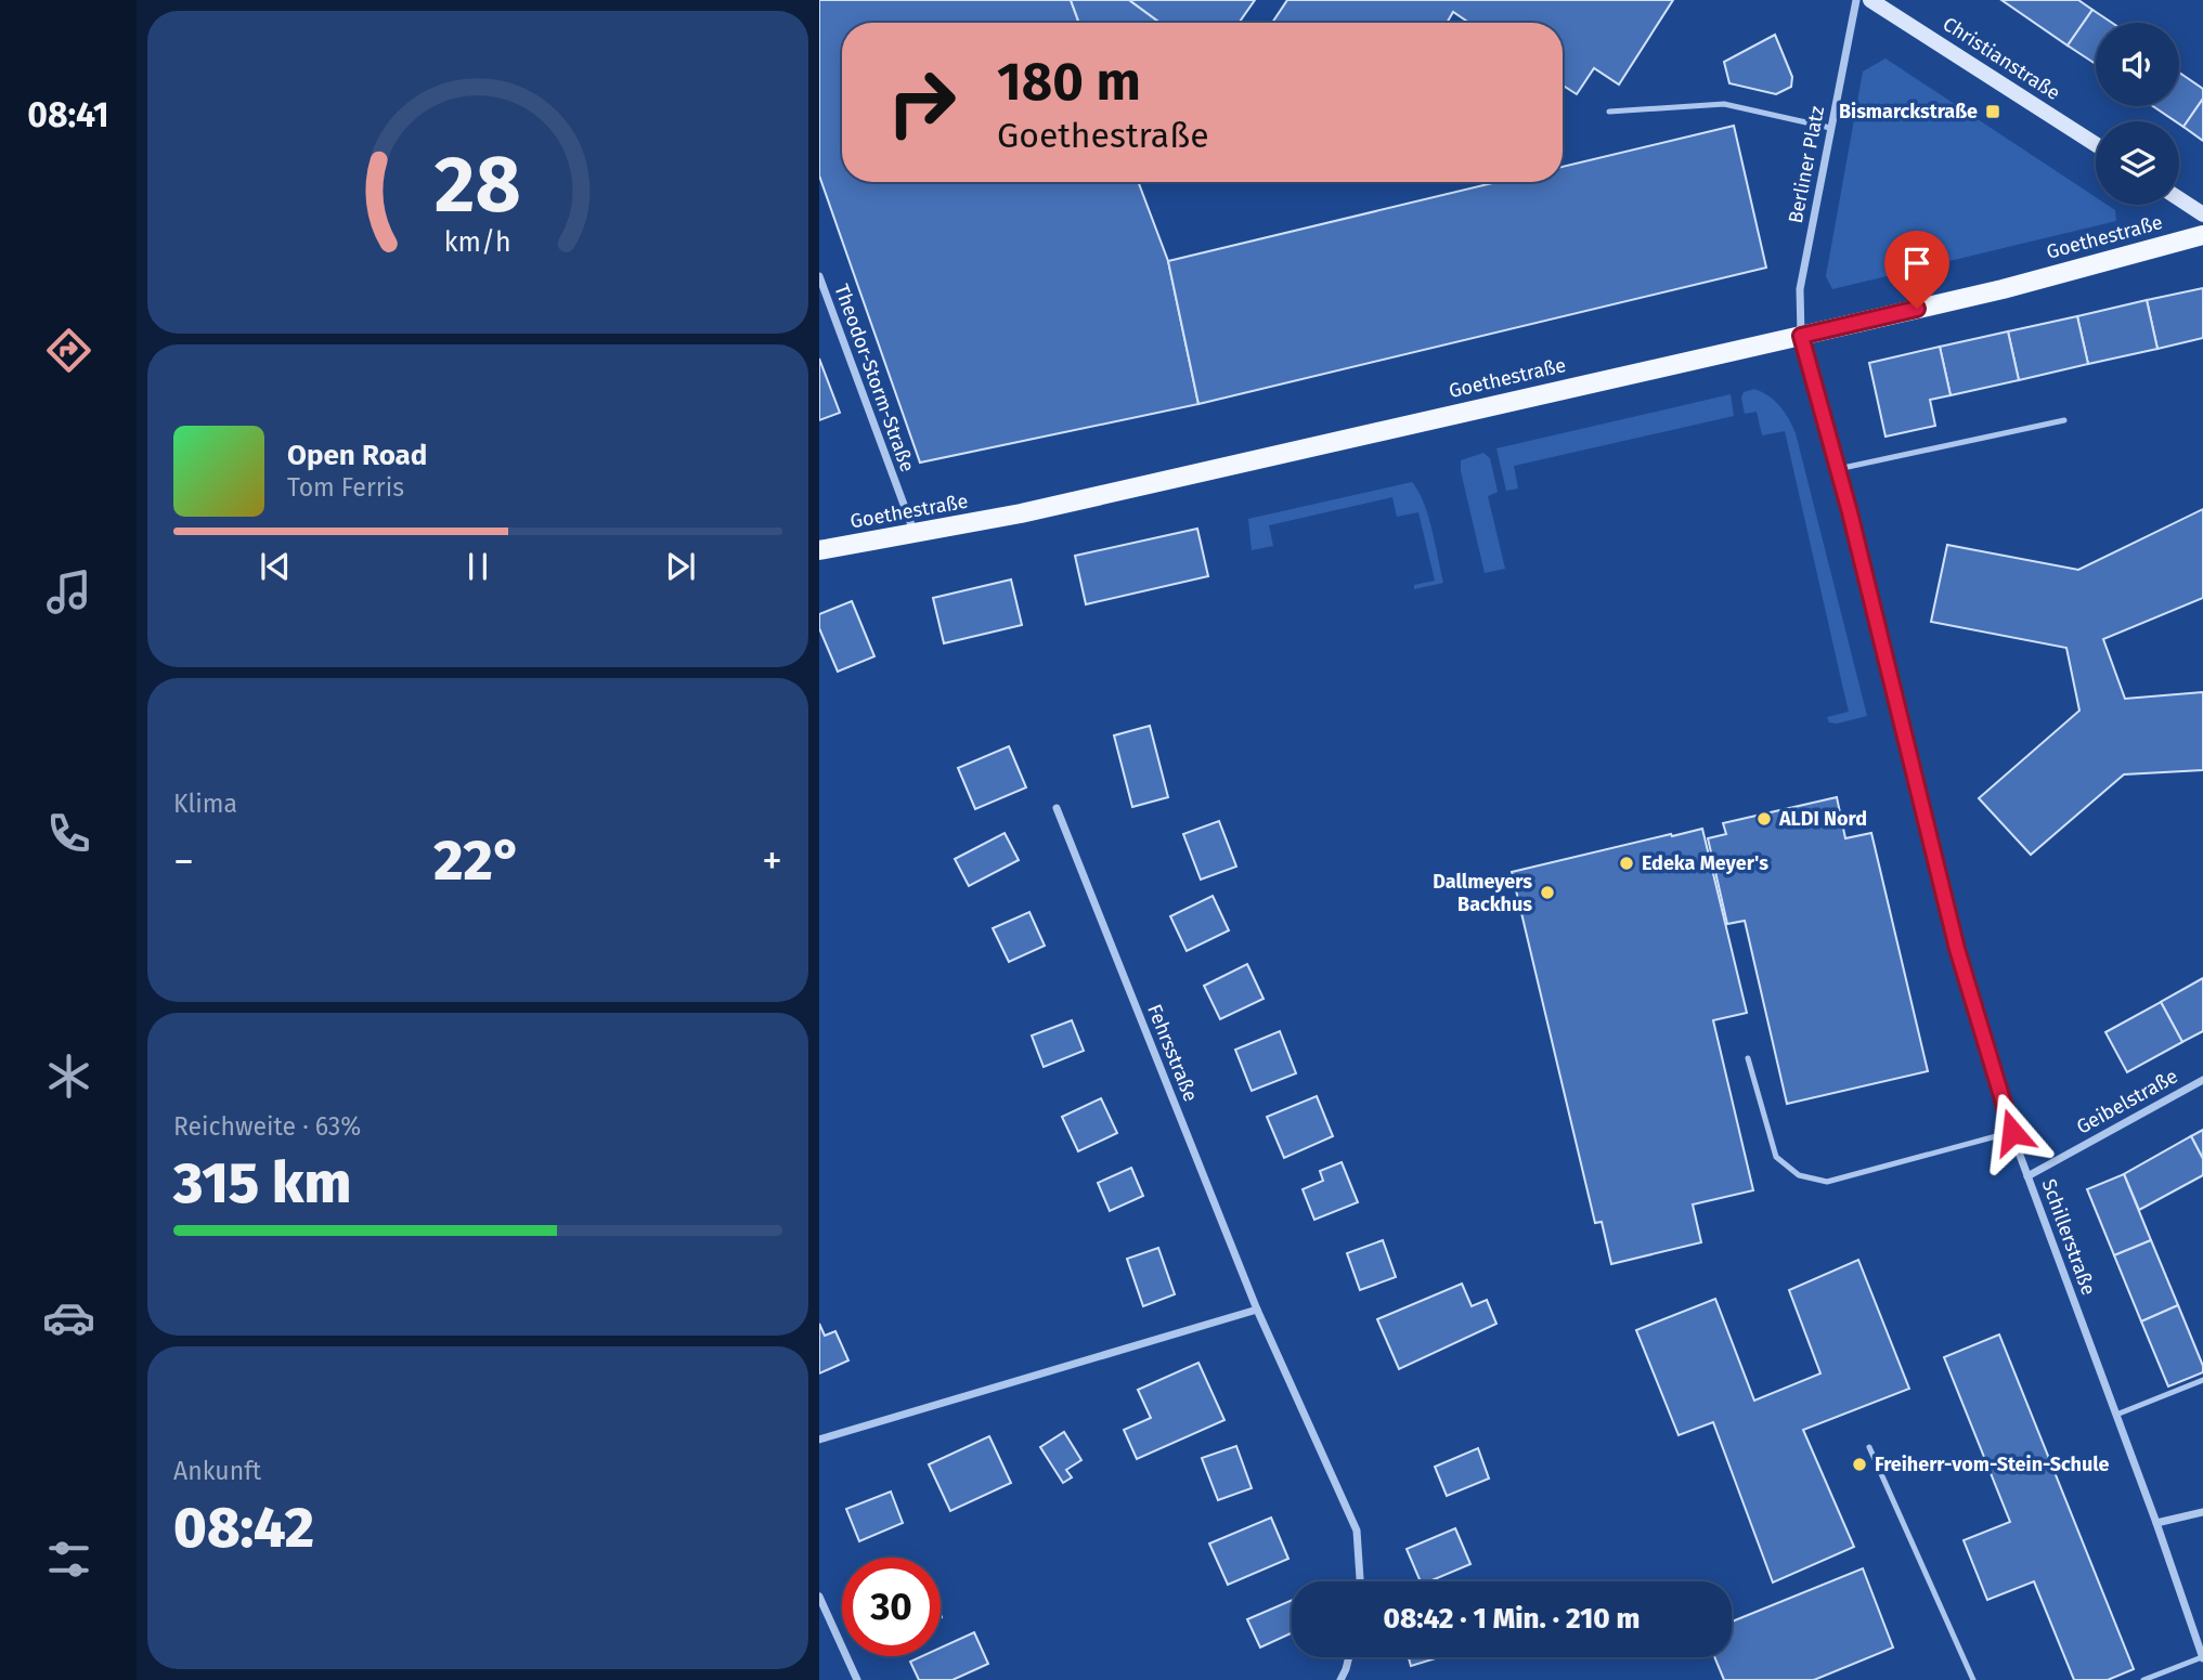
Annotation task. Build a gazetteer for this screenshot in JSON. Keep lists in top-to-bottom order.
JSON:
{
  "streets": {
    "main road": ["Goethestraße"],
    "street": [
      "Christianstraße",
      "Berliner Platz",
      "Theodor-Storm-Straße",
      "Fehrsstraße",
      "Geibelstraße",
      "Schillerstraße"
    ]
  },
  "crossings": [
    ["Berliner Platz", "Goethestraße"],
    ["Berliner Platz", "Schillerstraße"],
    ["Goethestraße", "Theodor-Storm-Straße"],
    ["Goethestraße", "Schillerstraße"],
    ["Geibelstraße", "Schillerstraße"]
  ],
  "places": {
    "transit": ["Bismarckstraße"],
    "other": [
      "ALDI Nord",
      "Edeka Meyer's",
      "Dallmeyers Backhus",
      "Freiherr-vom-Stein-Schule"
    ]
  },
  "page": {
    "tabs": "08:41",
    "turn": ["180 m", "Goethestraße"],
    "song": ["Open Road", "Tom Ferris"],
    "tile": [
      "Klima",
      ["Reichweite · 63%", "315 km"],
      ["Ankunft", "08:42"]
    ],
    "heat": ["−", "22°", "+"],
    "limit": "30",
    "trip": "08:42 · 1 Min. · 210 m",
    "gauge": ["28", "km/h"]
  }
}
